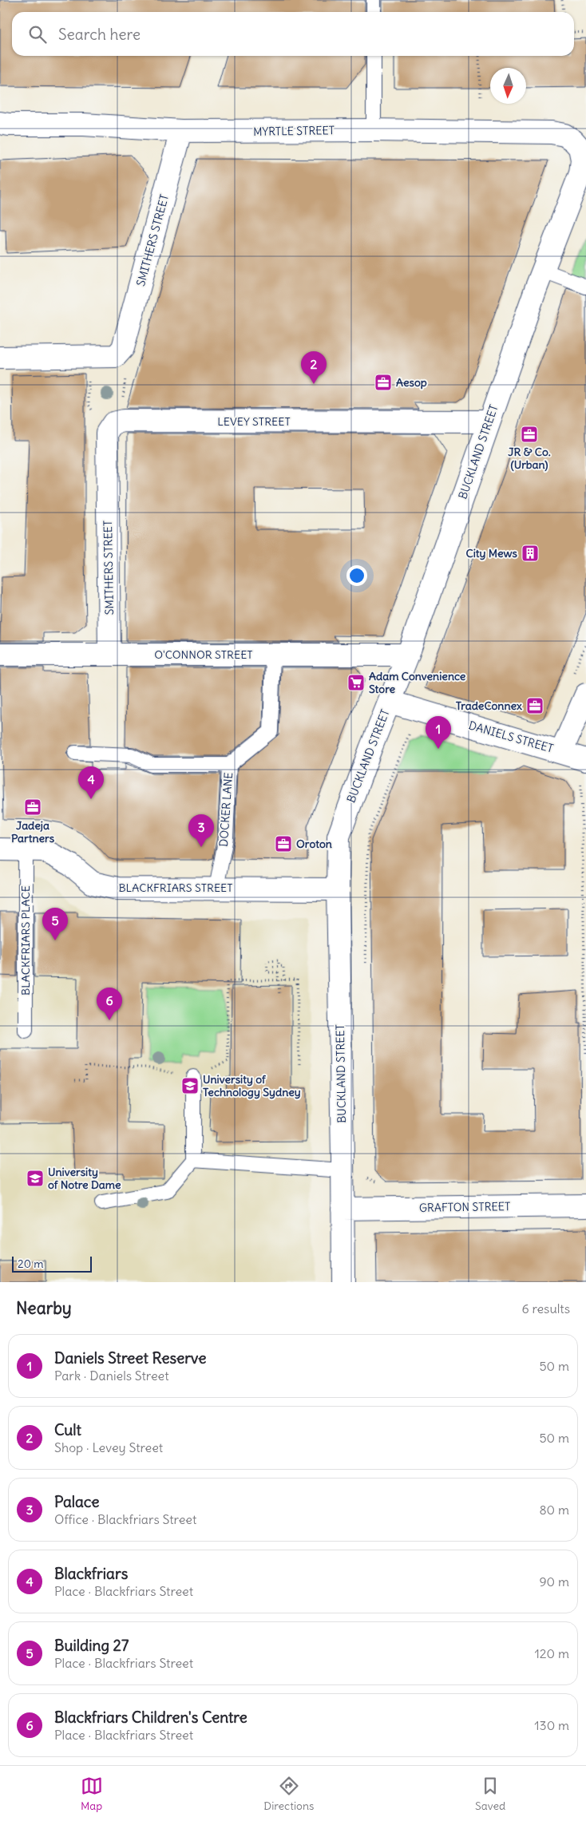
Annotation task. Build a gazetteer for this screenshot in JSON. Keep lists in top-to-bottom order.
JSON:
{
  "streets": {
    "street": [
      "MYRTLE STREET",
      "SMITHERS STREET",
      "LEVEY STREET",
      "BUCKLAND STREET",
      "O'CONNOR STREET",
      "DANIELS STREET",
      "BLACKFRIARS STREET",
      "GRAFTON STREET"
    ],
    "lane": ["DOCKER LANE", "BLACKFRIARS PLACE"]
  },
  "crossings": [
    ["MYRTLE STREET", "SMITHERS STREET"],
    ["MYRTLE STREET", "BUCKLAND STREET"],
    ["SMITHERS STREET", "LEVEY STREET"],
    ["SMITHERS STREET", "O'CONNOR STREET"],
    ["LEVEY STREET", "BUCKLAND STREET"],
    ["BUCKLAND STREET", "O'CONNOR STREET"],
    ["BUCKLAND STREET", "DANIELS STREET"],
    ["BUCKLAND STREET", "BLACKFRIARS STREET"],
    ["BUCKLAND STREET", "GRAFTON STREET"],
    ["O'CONNOR STREET", "DOCKER LANE"],
    ["DOCKER LANE", "BLACKFRIARS STREET"],
    ["BLACKFRIARS STREET", "BLACKFRIARS PLACE"]
  ],
  "places": {
    "office": [
      "Aesop",
      "JR & Co. (Urban)",
      "TradeConnex",
      "Jadeja Partners",
      "Oroton"
    ],
    "building": ["City Mews"],
    "supermarket": ["Adam Convenience Store"],
    "school or university": ["University of Technology Sydney", "University of Notre Dame"]
  },
  "scale_bar": "20 m",
  "north": "bottom",
  "page": {
    "search": "Search here",
    "pins": [
      "2",
      "1",
      "4",
      "3",
      "5",
      "6"
    ],
    "scale": "20 m",
    "heading": ["Nearby", "6 results"],
    "list": [
      {
        "mark": "1",
        "name": "Daniels Street Reserve",
        "note": "Park · Daniels Street",
        "value": "50 m"
      },
      {
        "mark": "2",
        "name": "Cult",
        "note": "Shop · Levey Street",
        "value": "50 m"
      },
      {
        "mark": "3",
        "name": "Palace",
        "note": "Office · Blackfriars Street",
        "value": "80 m"
      },
      {
        "mark": "4",
        "name": "Blackfriars",
        "note": "Place · Blackfriars Street",
        "value": "90 m"
      },
      {
        "mark": "5",
        "name": "Building 27",
        "note": "Place · Blackfriars Street",
        "value": "120 m"
      },
      {
        "mark": "6",
        "name": "Blackfriars Children's Centre",
        "note": "Place · Blackfriars Street",
        "value": "130 m"
      }
    ],
    "nav": ["Map", "Directions", "Saved"]
  }
}
